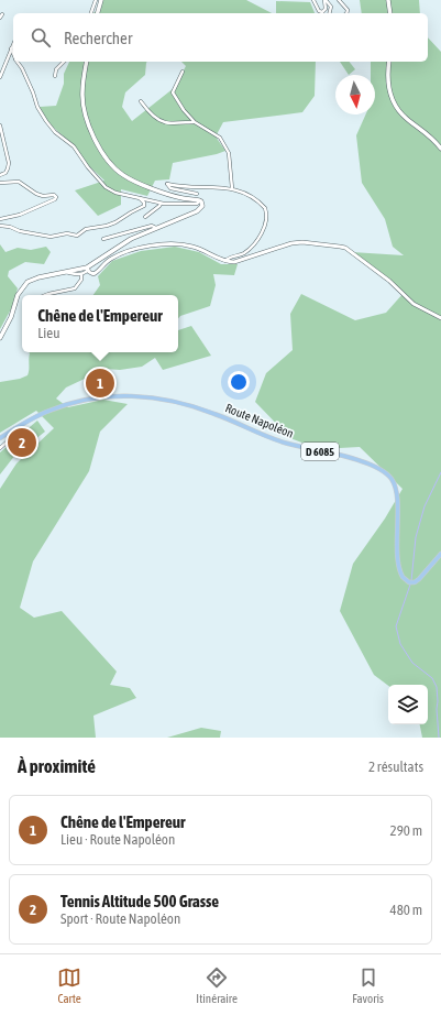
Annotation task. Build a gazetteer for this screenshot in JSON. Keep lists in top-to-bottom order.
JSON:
{
  "streets": {
    "main road": ["Route Napoléon", "D 6085"]
  },
  "north": "bottom",
  "page": {
    "search": "Rechercher",
    "popup": ["Chêne de l'Empereur", "Lieu"],
    "pins": ["1", "2"],
    "heading": ["À proximité", "2 résultats"],
    "list": [
      {
        "mark": "1",
        "name": "Chêne de l'Empereur",
        "note": "Lieu · Route Napoléon",
        "value": "290 m"
      },
      {
        "mark": "2",
        "name": "Tennis Altitude 500 Grasse",
        "note": "Sport · Route Napoléon",
        "value": "480 m"
      }
    ],
    "nav": ["Carte", "Itinéraire", "Favoris"]
  }
}
